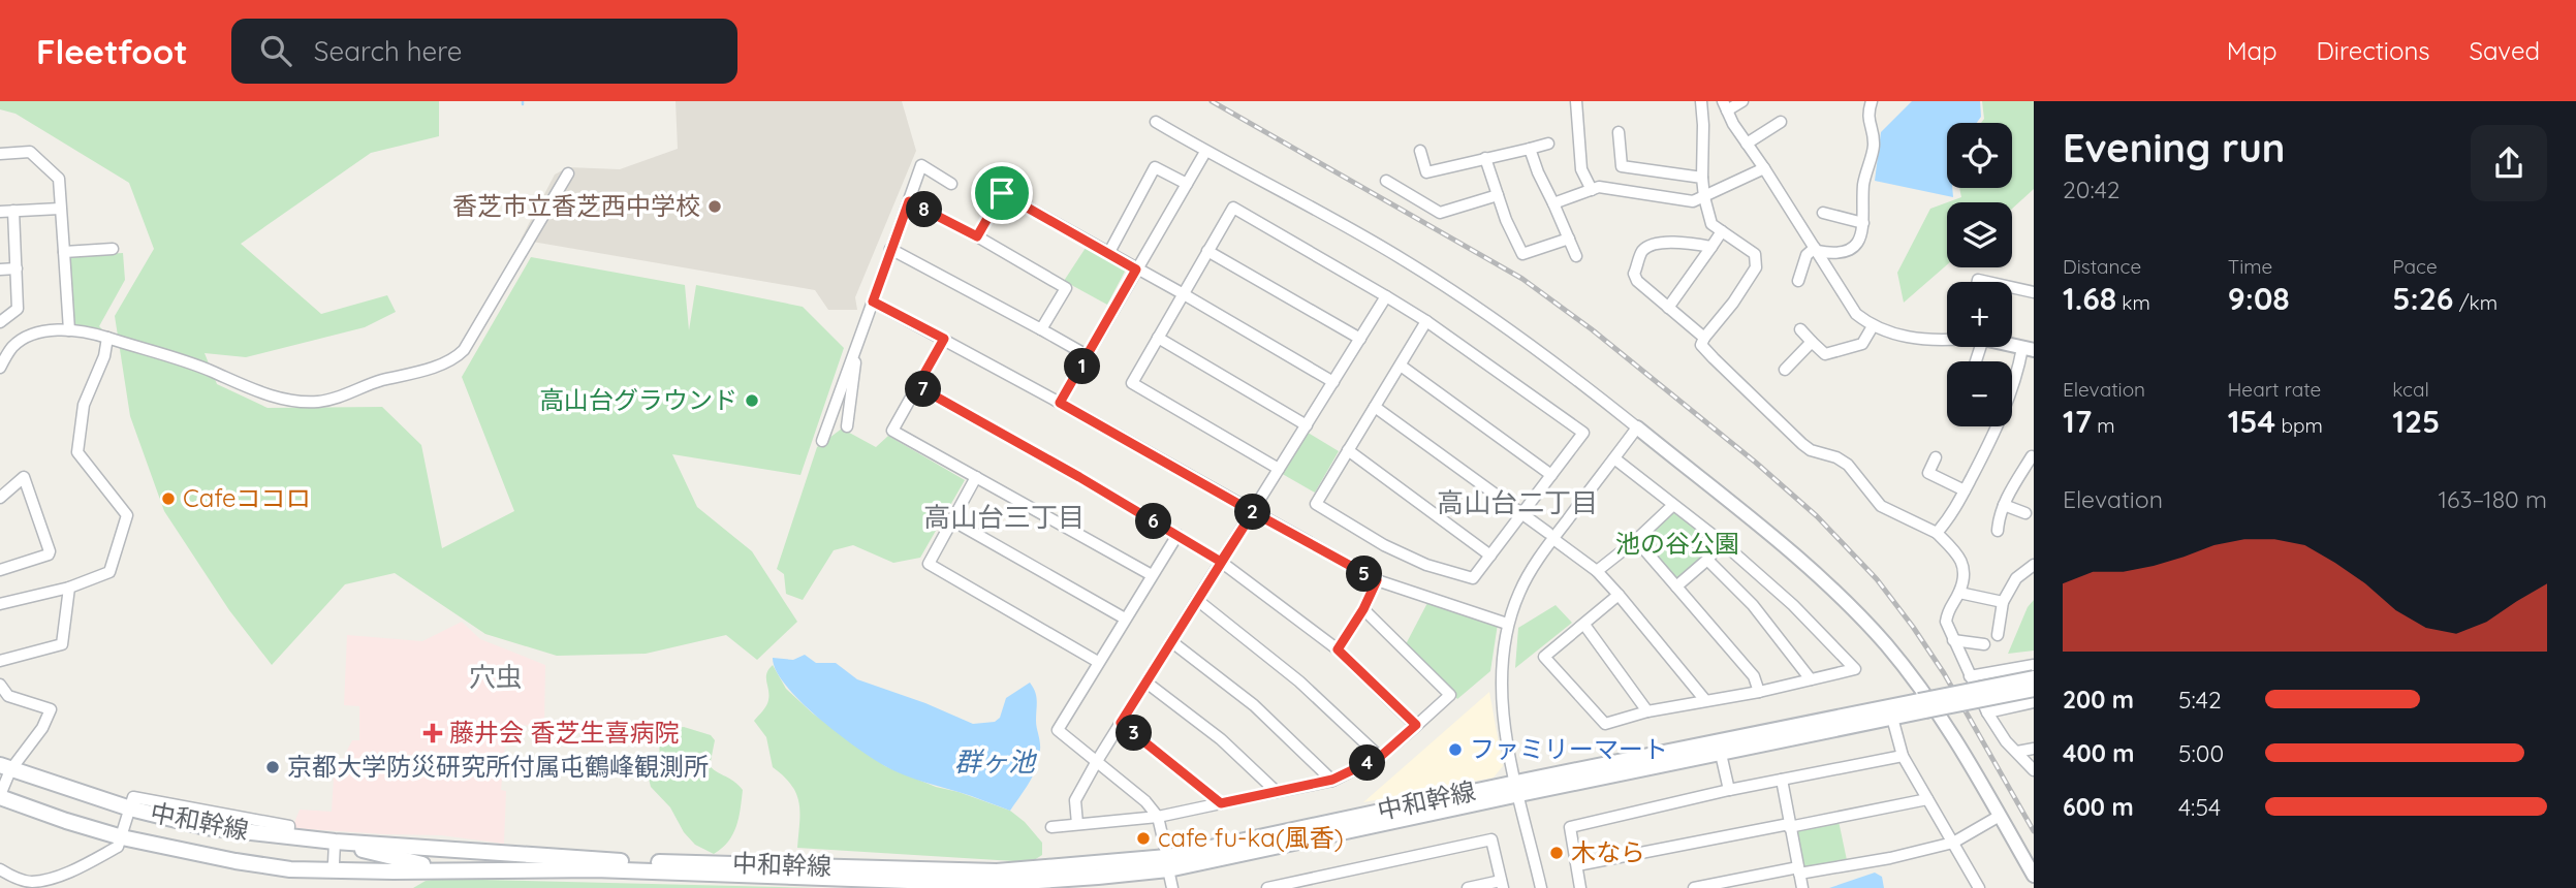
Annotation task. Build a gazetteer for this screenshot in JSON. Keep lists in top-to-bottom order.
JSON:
{
  "streets": {
    "main road": ["中和幹線"]
  },
  "districts": ["高山台二丁目", "高山台三丁目", "穴虫"],
  "water": ["群ヶ池"],
  "parks": ["池の谷公園"],
  "places": {
    "other": [
      "香芝市立香芝西中学校",
      "高山台グラウンド",
      "Cafeココロ",
      "ファミリーマート",
      "京都大学防災研究所付属屯鶴峰観測所",
      "cafe fu-ka(風香)",
      "木なら"
    ],
    "health": ["藤井会 香芝生喜病院"]
  },
  "page": {
    "header": "Fleetfoot",
    "search": "Search here",
    "nav": ["Map", "Directions", "Saved"],
    "heading": ["Evening run", "20:42"],
    "map_buttons": ["+", "−"],
    "pins": [
      "8",
      "1",
      "7",
      "2",
      "6",
      "5",
      "3",
      "4"
    ],
    "stats": [
      ["Distance", "1.68 km"],
      ["Time", "9:08"],
      ["Pace", "5:26 /km"],
      ["Elevation", "17 m"],
      ["Heart rate", "154 bpm"],
      ["kcal", "125"]
    ],
    "chart": ["Elevation", "163–180 m"],
    "list": [
      {
        "name": "200 m",
        "note": "5:42"
      },
      {
        "name": "400 m",
        "note": "5:00"
      },
      {
        "name": "600 m",
        "note": "4:54"
      }
    ]
  }
}
